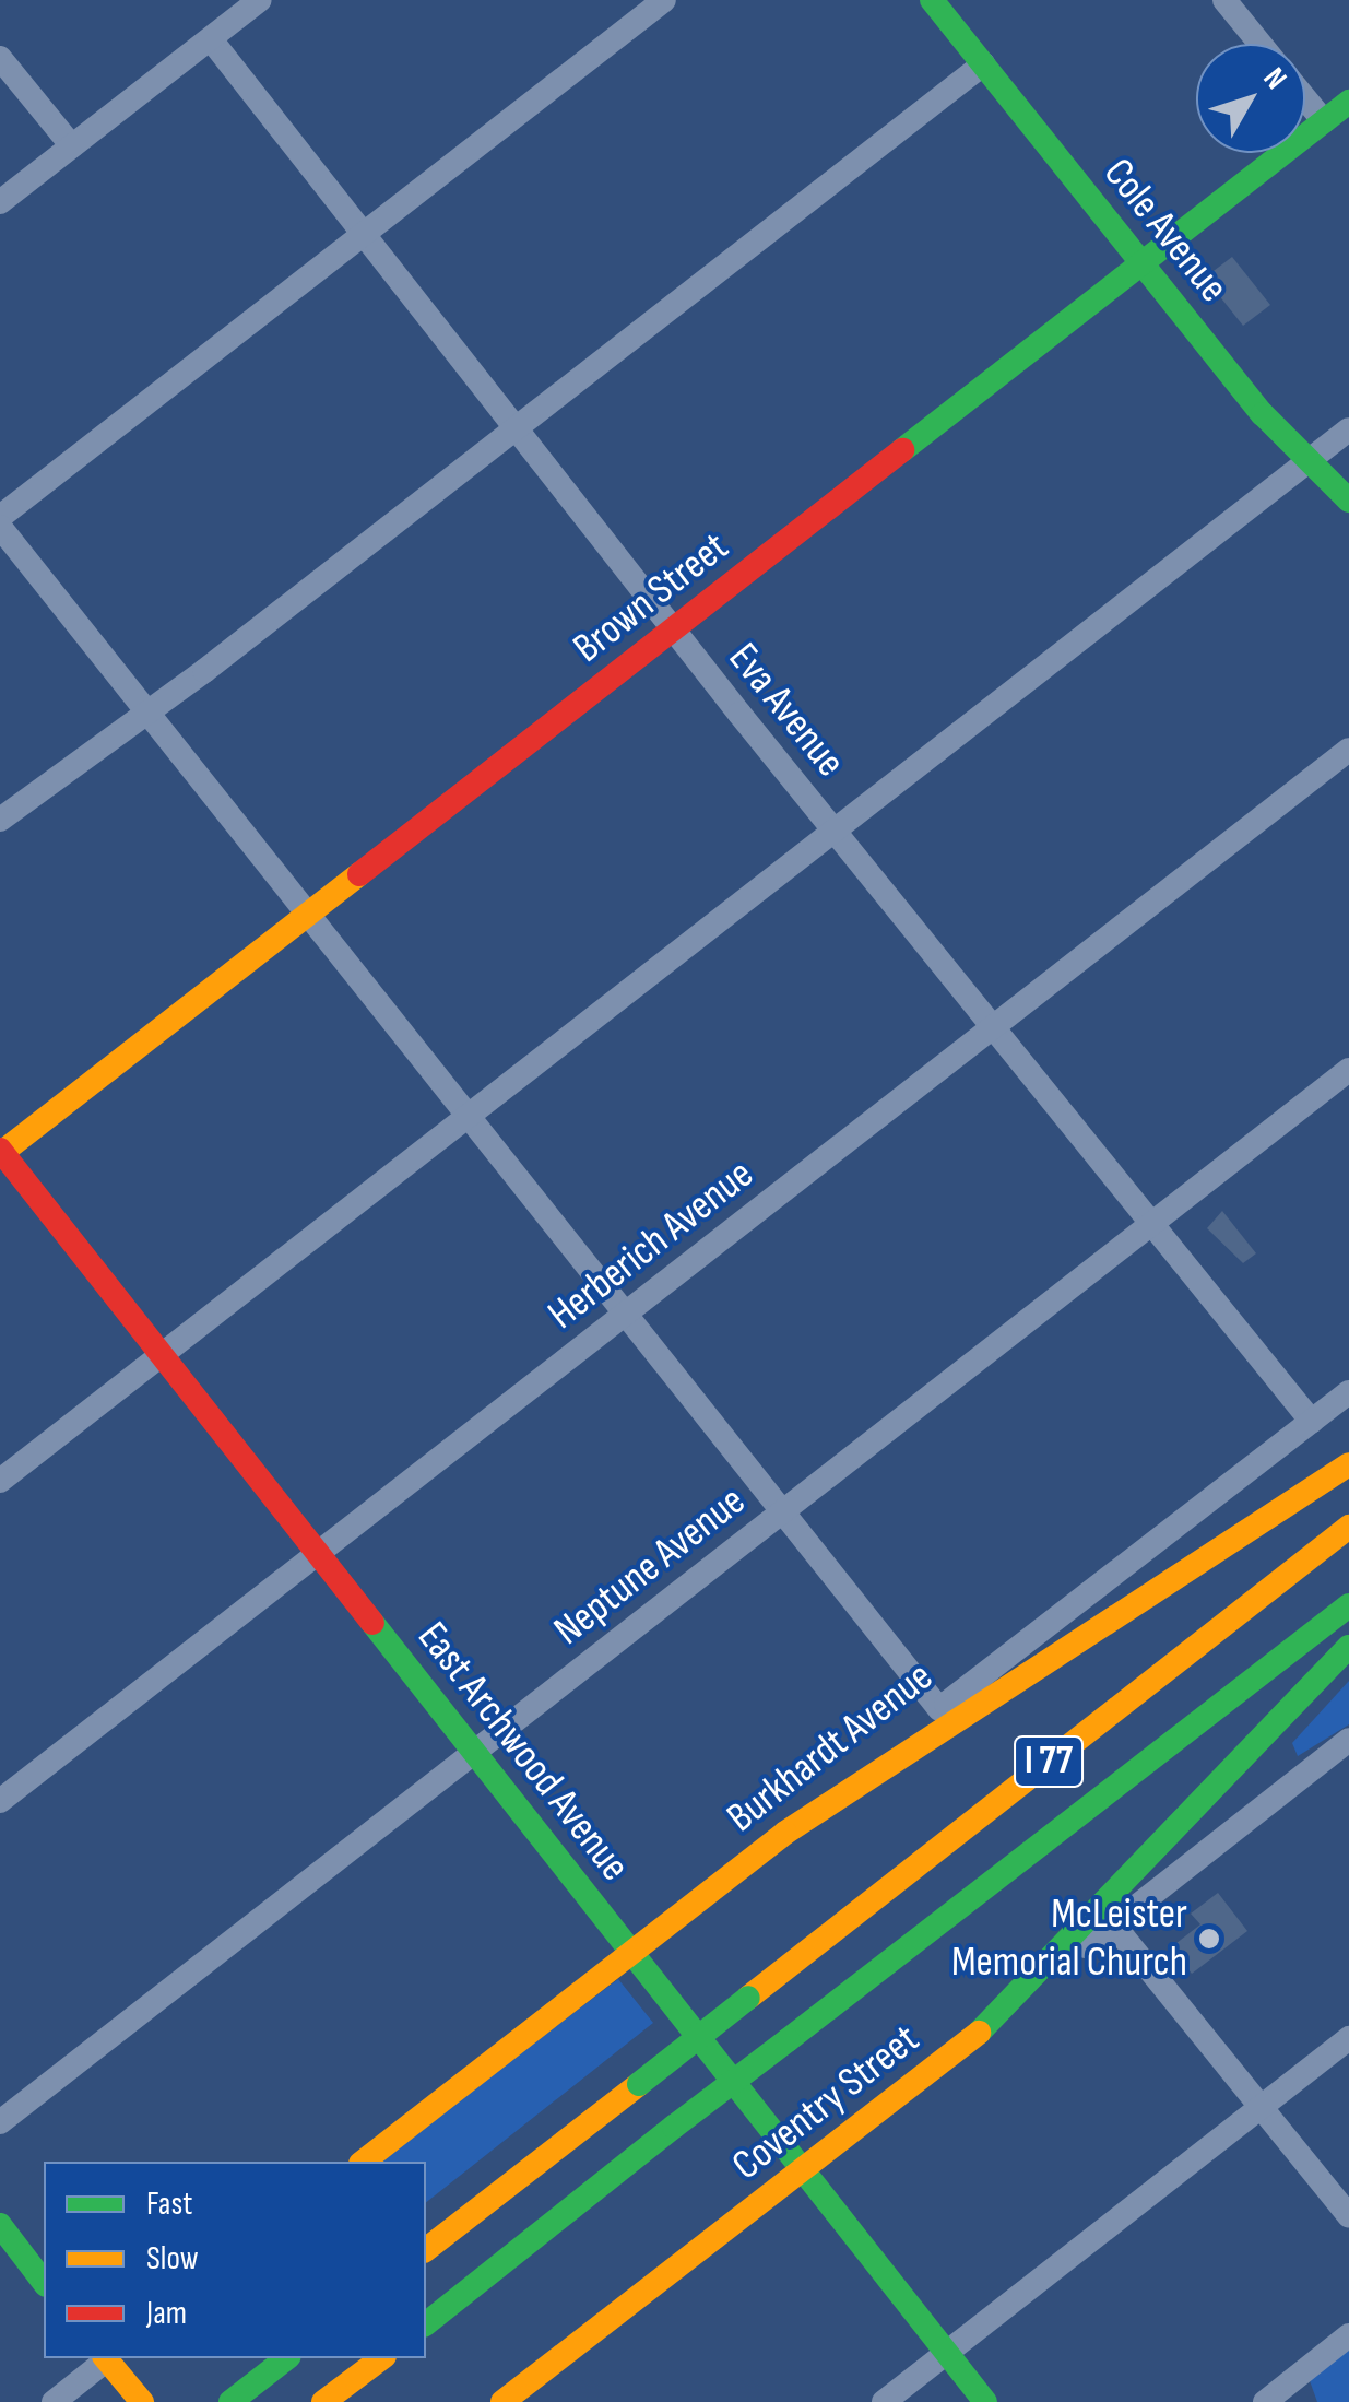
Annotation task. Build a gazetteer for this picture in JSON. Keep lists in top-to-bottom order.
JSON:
{
  "streets": {
    "main road": [
      "Cole Avenue",
      "Brown Street",
      "Burkhardt Avenue",
      "East Archwood Avenue",
      "I 77",
      "Coventry Street"
    ],
    "street": ["Eva Avenue", "Herberich Avenue", "Neptune Avenue"]
  },
  "crossings": [
    ["Cole Avenue", "Brown Street"],
    ["Brown Street", "Eva Avenue"],
    ["Brown Street", "East Archwood Avenue"],
    ["Eva Avenue", "Herberich Avenue"],
    ["Eva Avenue", "Neptune Avenue"],
    ["Eva Avenue", "Burkhardt Avenue"],
    ["Herberich Avenue", "East Archwood Avenue"],
    ["Neptune Avenue", "East Archwood Avenue"],
    ["Burkhardt Avenue", "East Archwood Avenue"],
    ["East Archwood Avenue", "Coventry Street"]
  ],
  "places": ["McLeister Memorial Church"],
  "legend": ["Fast", "Slow", "Jam"],
  "north": "top right"
}
